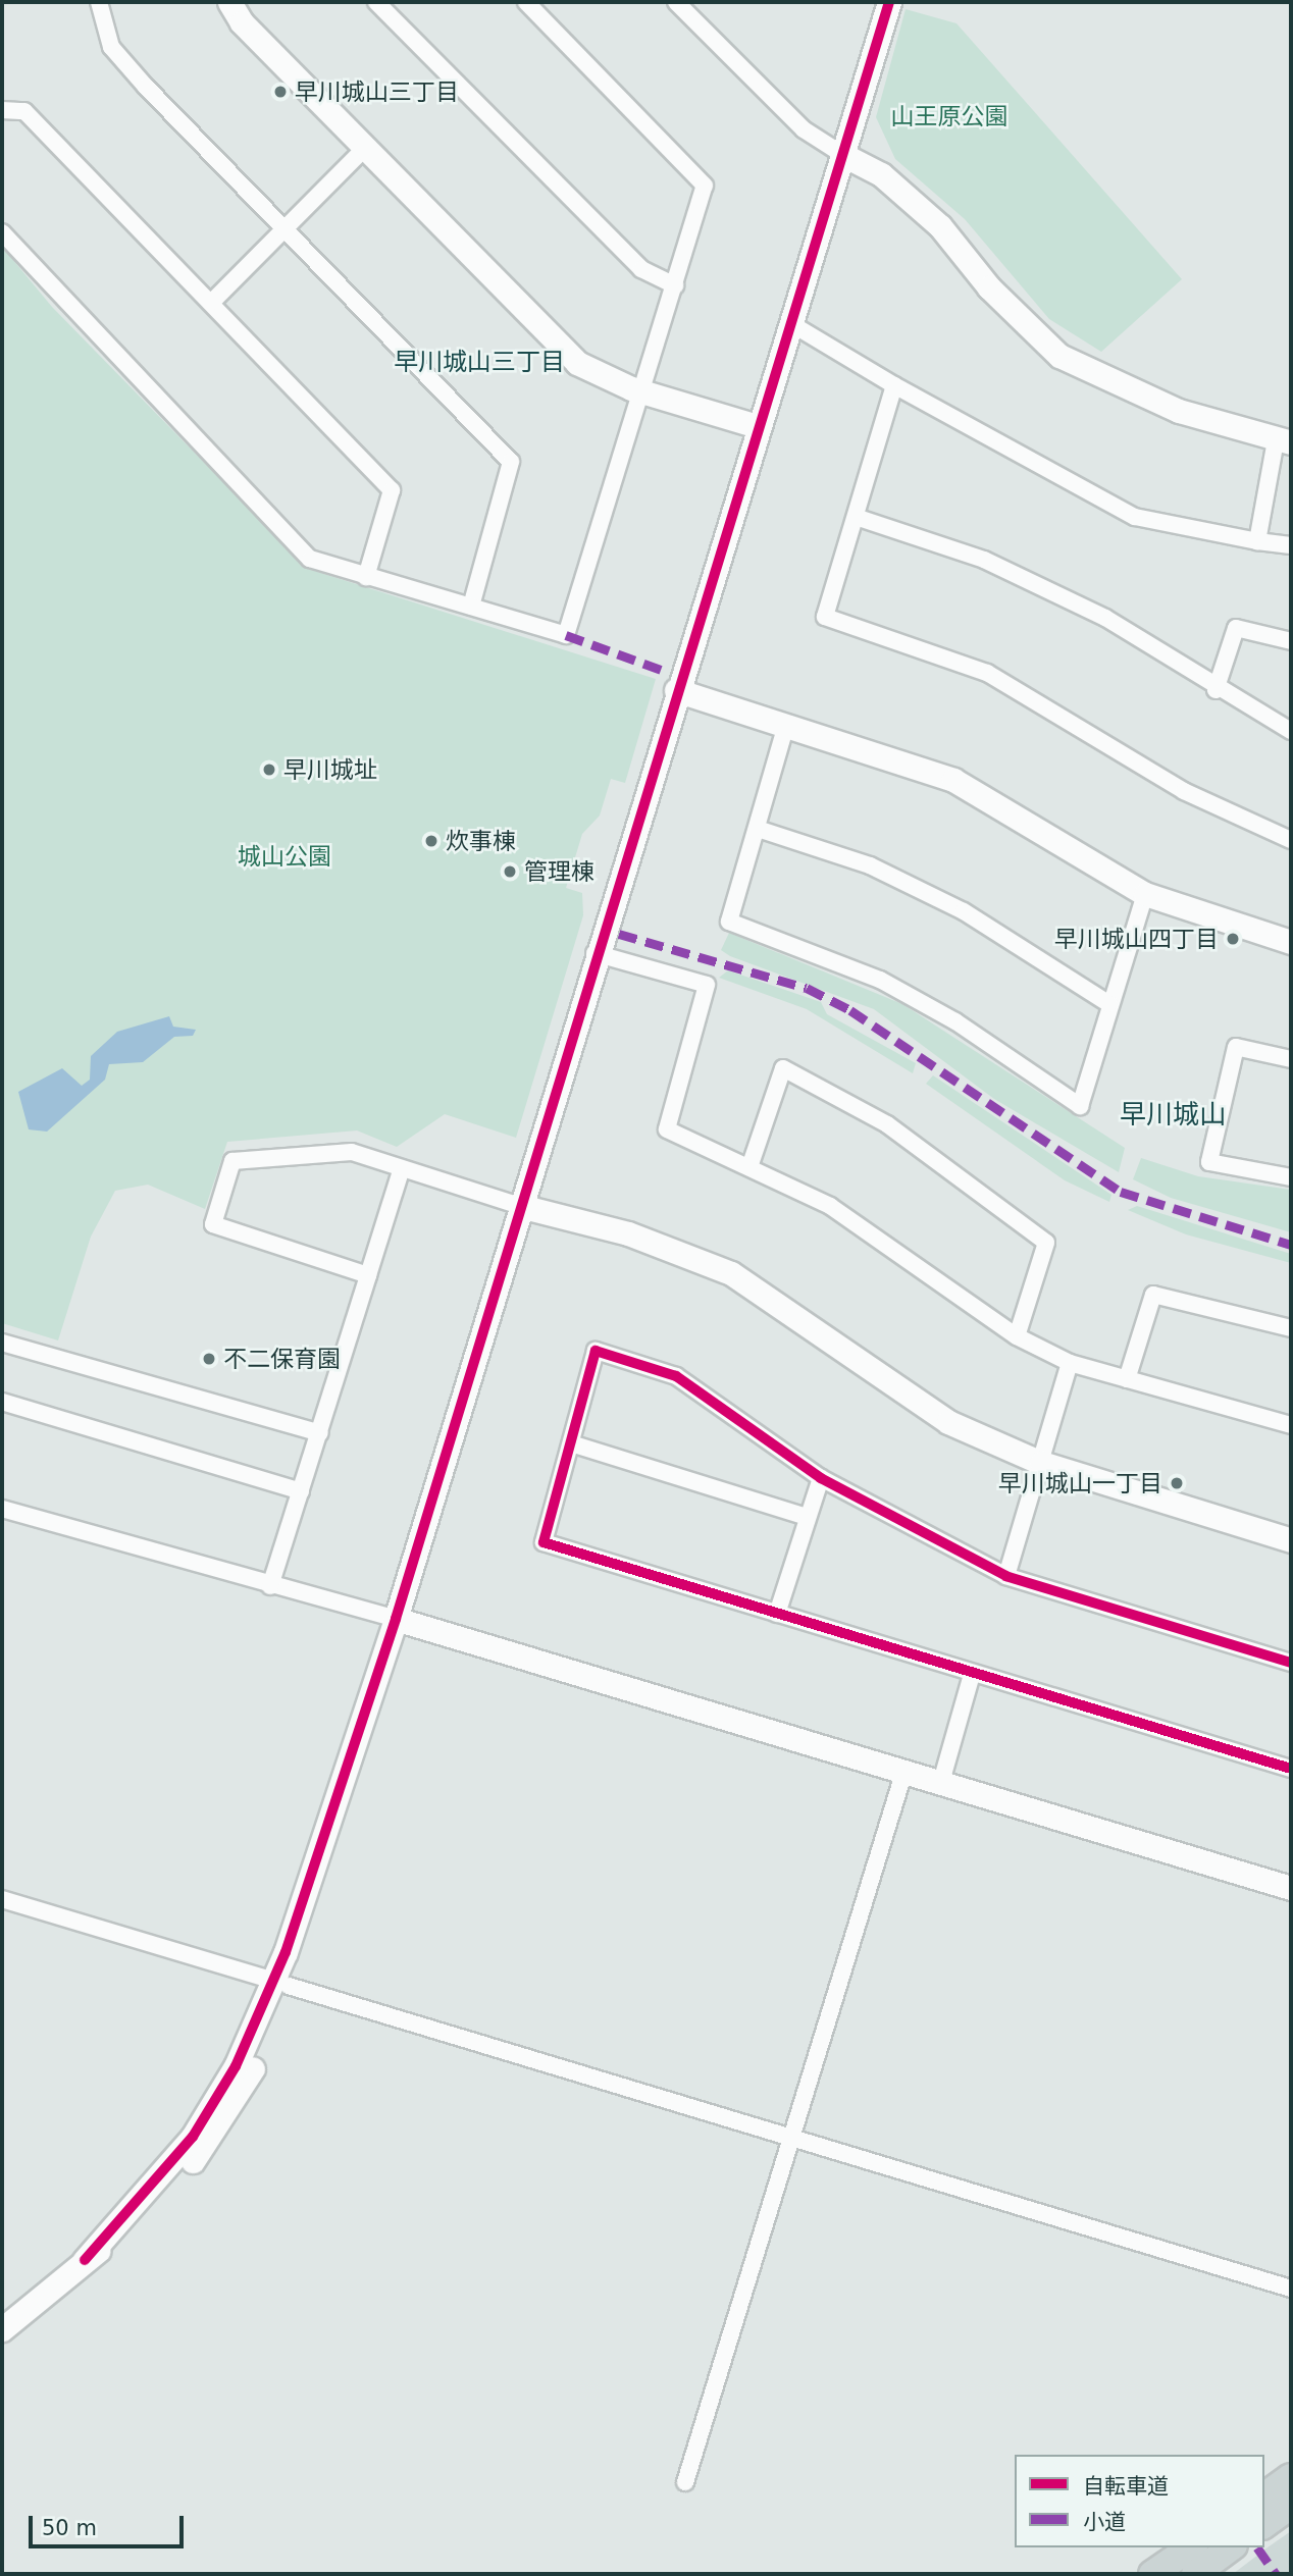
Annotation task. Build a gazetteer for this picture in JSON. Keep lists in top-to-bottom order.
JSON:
{
  "districts": ["早川城山三丁目", "早川城山"],
  "parks": ["山王原公園", "城山公園"],
  "places": [
    "早川城山三丁目",
    "早川城址",
    "炊事棟",
    "管理棟",
    "早川城山四丁目",
    "不二保育園",
    "早川城山一丁目"
  ],
  "legend": ["自転車道", "小道"],
  "scale_bar": "50 m"
}
